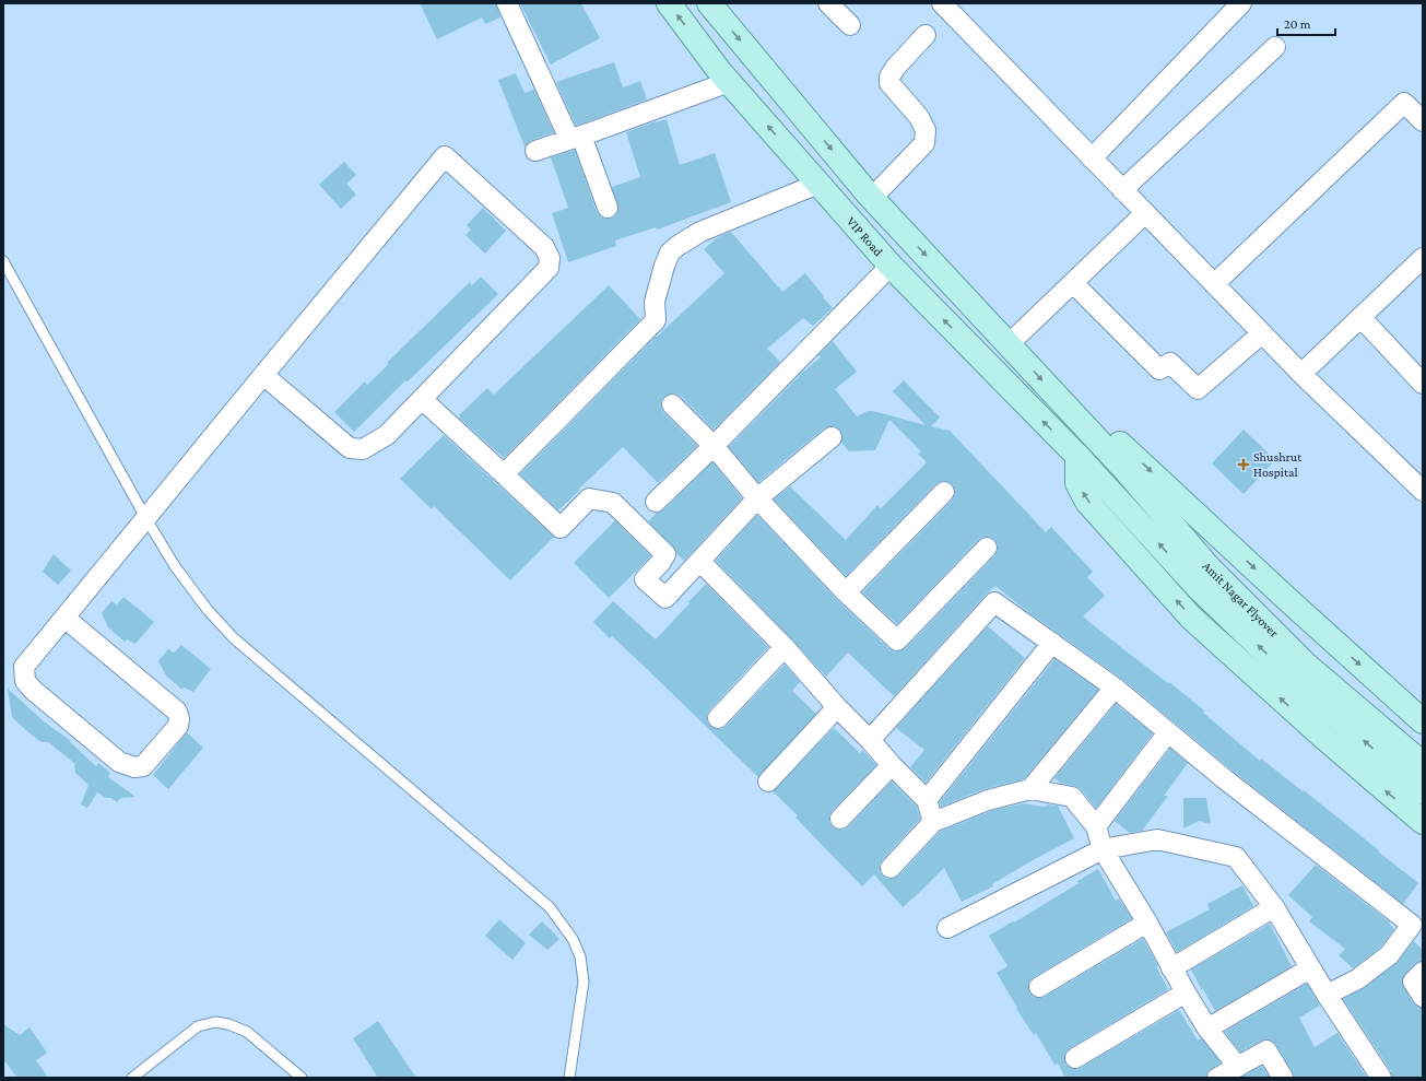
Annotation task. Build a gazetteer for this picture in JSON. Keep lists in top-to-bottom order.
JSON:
{
  "streets": {
    "main road": ["VIP Road", "Amit Nagar Flyover"]
  },
  "crossings": [
    ["VIP Road", "Amit Nagar Flyover"]
  ],
  "places": {
    "health": ["Shushrut Hospital"]
  },
  "scale_bar": "20 m"
}
